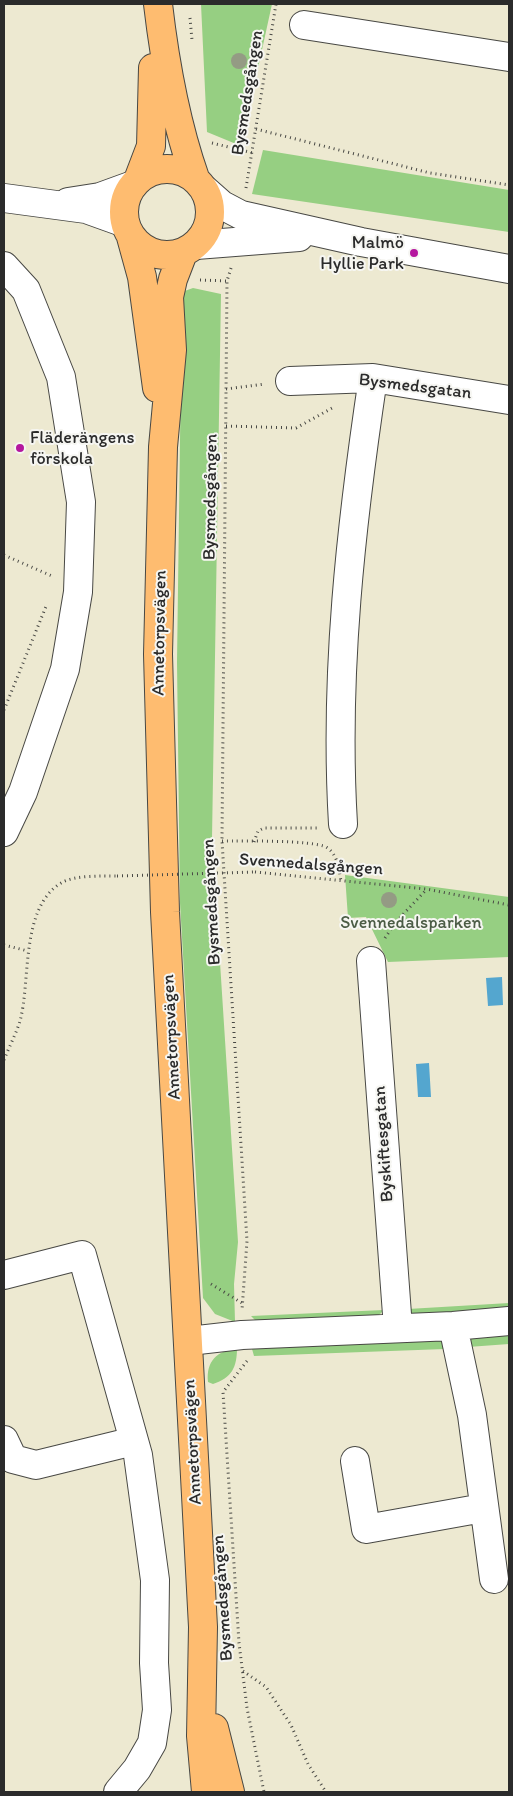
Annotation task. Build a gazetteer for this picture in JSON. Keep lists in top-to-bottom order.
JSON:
{
  "streets": {
    "main road": ["Annetorpsvägen"],
    "street": ["Bysmedsgatan", "Byskiftesgatan"],
    "path": ["Bysmedsgången", "Svennedalsgången"]
  },
  "parks": ["Svennedalsparken"],
  "places": ["Malmö Hyllie Park", "Fläderängens förskola"]
}
